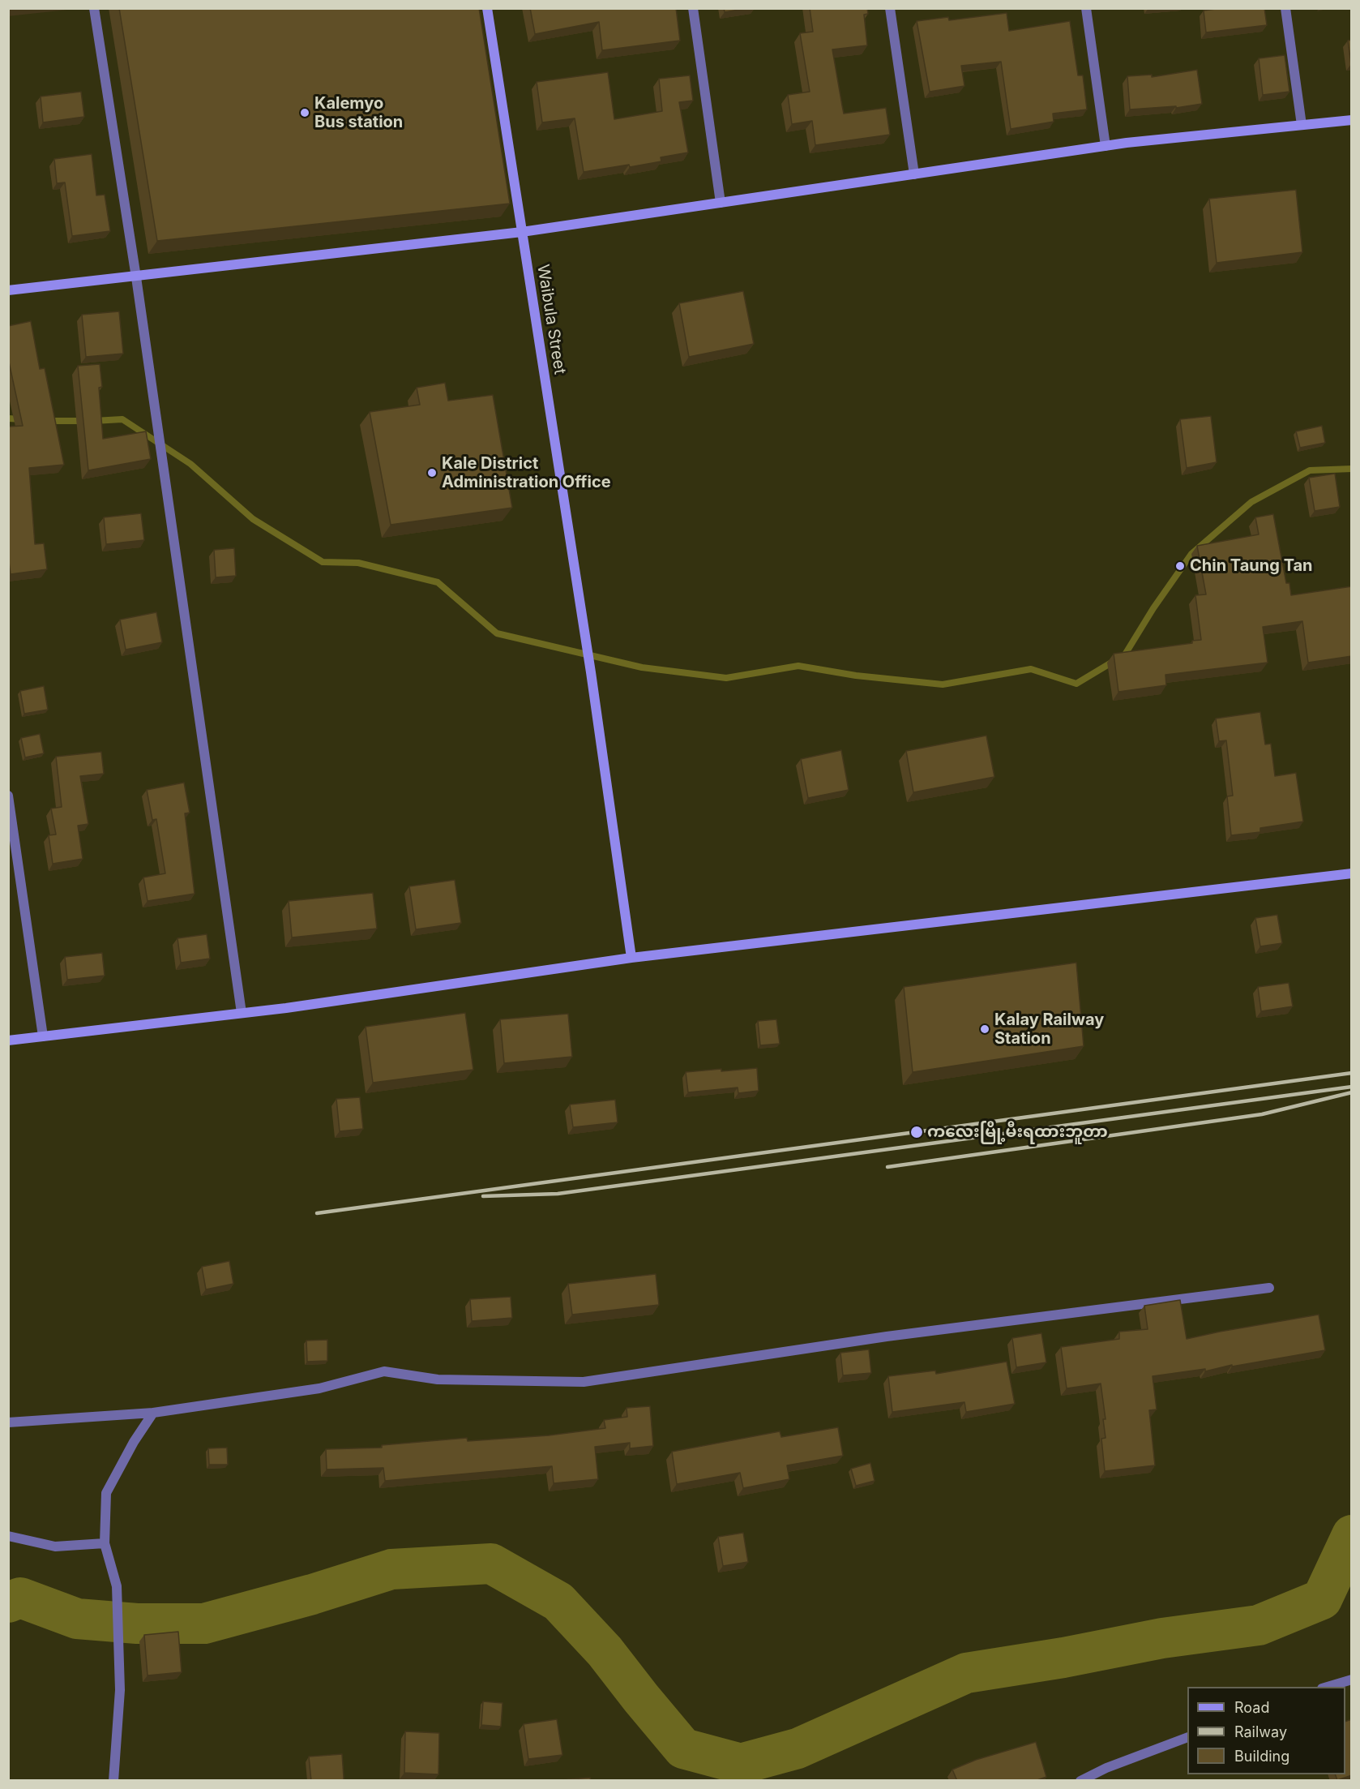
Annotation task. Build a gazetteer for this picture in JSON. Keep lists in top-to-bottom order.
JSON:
{
  "streets": {
    "street": ["Waibula Street"]
  },
  "places": [
    "Kalemyo Bus station",
    "Kale District Administration Office",
    "Chin Taung Tan",
    "Kalay Railway Station",
    "ကလေးမြို့မီးရထားဘူတာ"
  ],
  "legend": ["Road", "Railway", "Building"]
}
